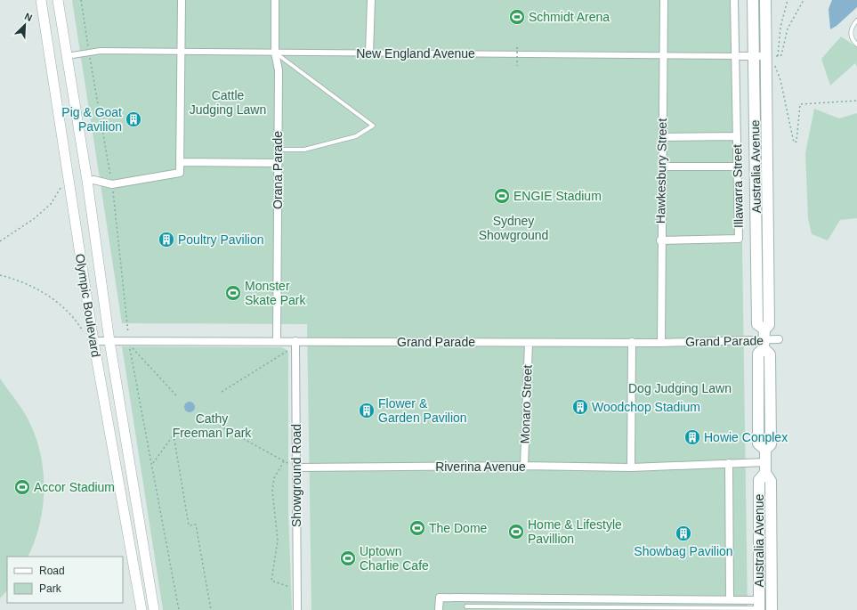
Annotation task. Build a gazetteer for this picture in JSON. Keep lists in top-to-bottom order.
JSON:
{
  "streets": {
    "main road": ["Australia Avenue"],
    "street": [
      "New England Avenue",
      "Orana Parade",
      "Hawkesbury Street",
      "Illawarra Street",
      "Olympic Boulevard",
      "Grand Parade",
      "Monaro Street",
      "Riverina Avenue",
      "Showground Road"
    ]
  },
  "crossings": [
    ["New England Avenue", "Australia Avenue"],
    ["New England Avenue", "Orana Parade"],
    ["New England Avenue", "Hawkesbury Street"],
    ["New England Avenue", "Illawarra Street"],
    ["New England Avenue", "Olympic Boulevard"],
    ["Australia Avenue", "Grand Parade"],
    ["Australia Avenue", "Riverina Avenue"],
    ["Orana Parade", "Grand Parade"],
    ["Hawkesbury Street", "Illawarra Street"],
    ["Hawkesbury Street", "Grand Parade"],
    ["Olympic Boulevard", "Grand Parade"],
    ["Grand Parade", "Monaro Street"],
    ["Grand Parade", "Showground Road"],
    ["Monaro Street", "Riverina Avenue"],
    ["Riverina Avenue", "Showground Road"]
  ],
  "parks": [
    "Cattle Judging Lawn",
    "Sydney Showground",
    "Dog Judging Lawn",
    "Cathy Freeman Park"
  ],
  "places": {
    "sports": [
      "Schmidt Arena",
      "ENGIE Stadium",
      "Monster Skate Park",
      "Accor Stadium",
      "The Dome",
      "Home & Lifestyle Pavillion",
      "Uptown Charlie Cafe"
    ],
    "building": [
      "Pig & Goat Pavilion",
      "Poultry Pavilion",
      "Woodchop Stadium",
      "Flower & Garden Pavilion",
      "Howie Conplex",
      "Showbag Pavilion"
    ]
  },
  "legend": ["Road", "Park"],
  "north": "top right"
}
